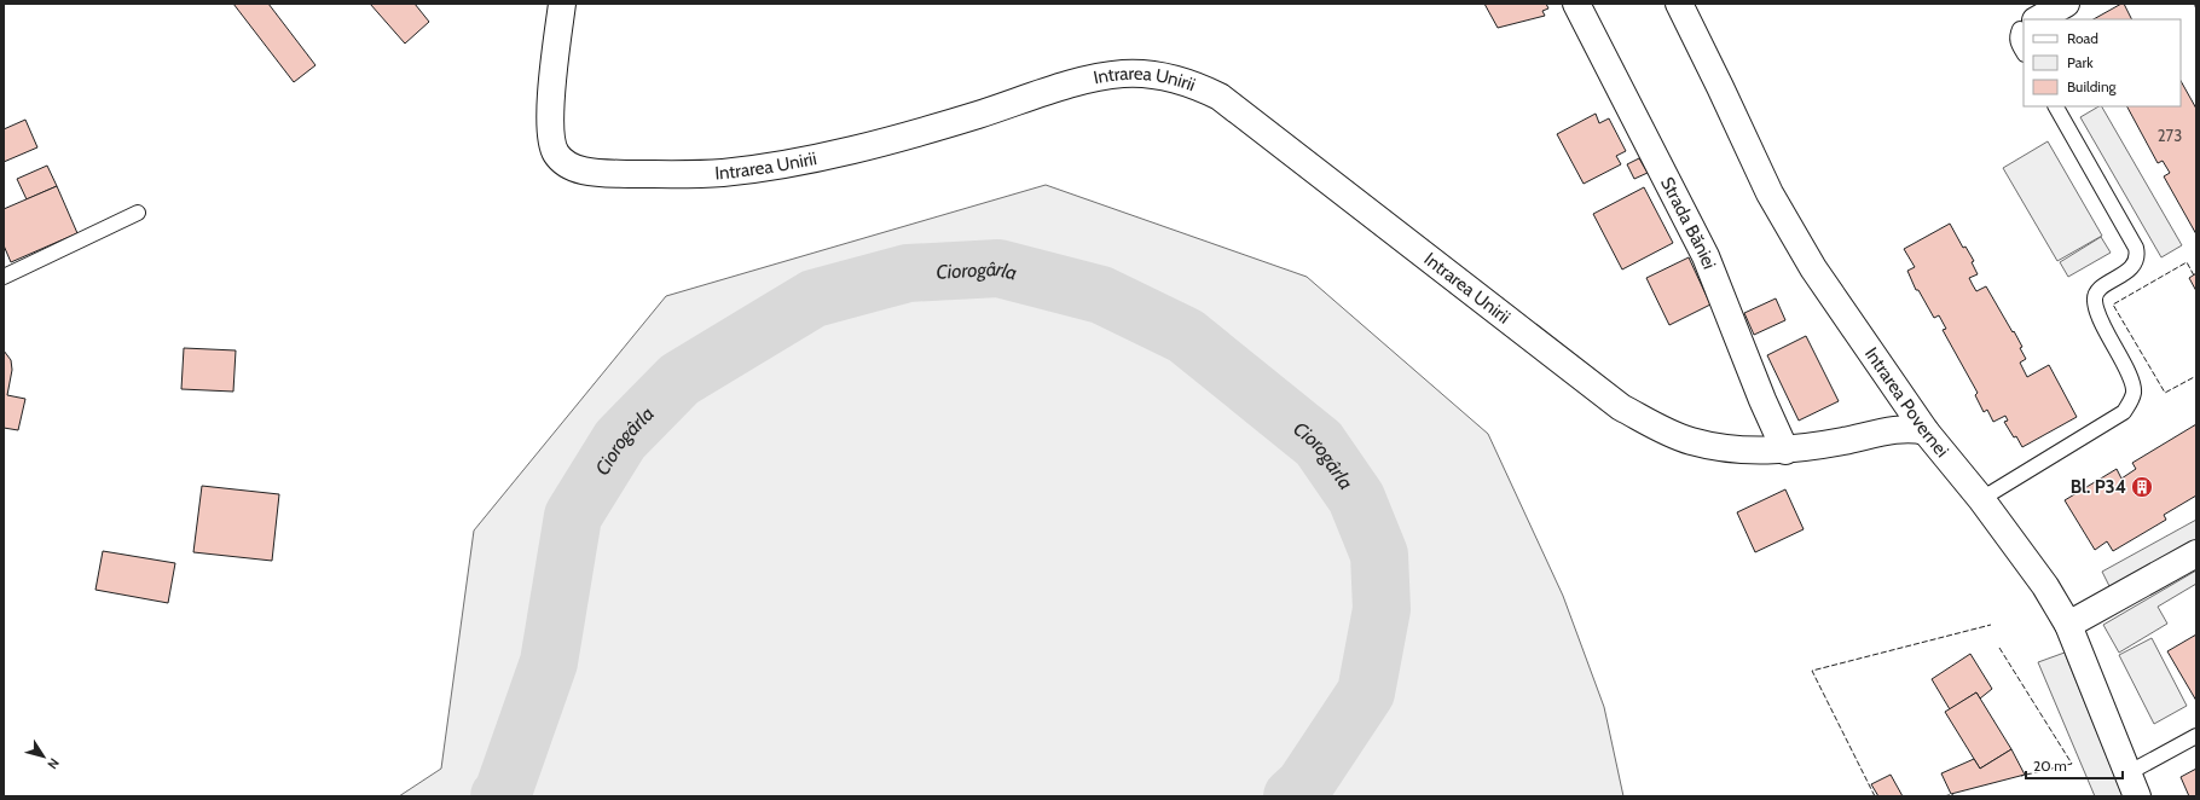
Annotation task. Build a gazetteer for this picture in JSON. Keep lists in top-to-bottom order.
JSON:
{
  "streets": {
    "street": ["Intrarea Unirii", "Strada Băniei", "Intrarea Povernei"]
  },
  "crossings": [
    ["Intrarea Unirii", "Strada Băniei"],
    ["Intrarea Unirii", "Intrarea Povernei"]
  ],
  "water": ["Ciorogârla"],
  "places": {
    "building": ["Bl. P34"]
  },
  "house_numbers": ["273"],
  "legend": ["Road", "Park", "Building"],
  "scale_bar": "20 m",
  "north": "bottom right"
}
